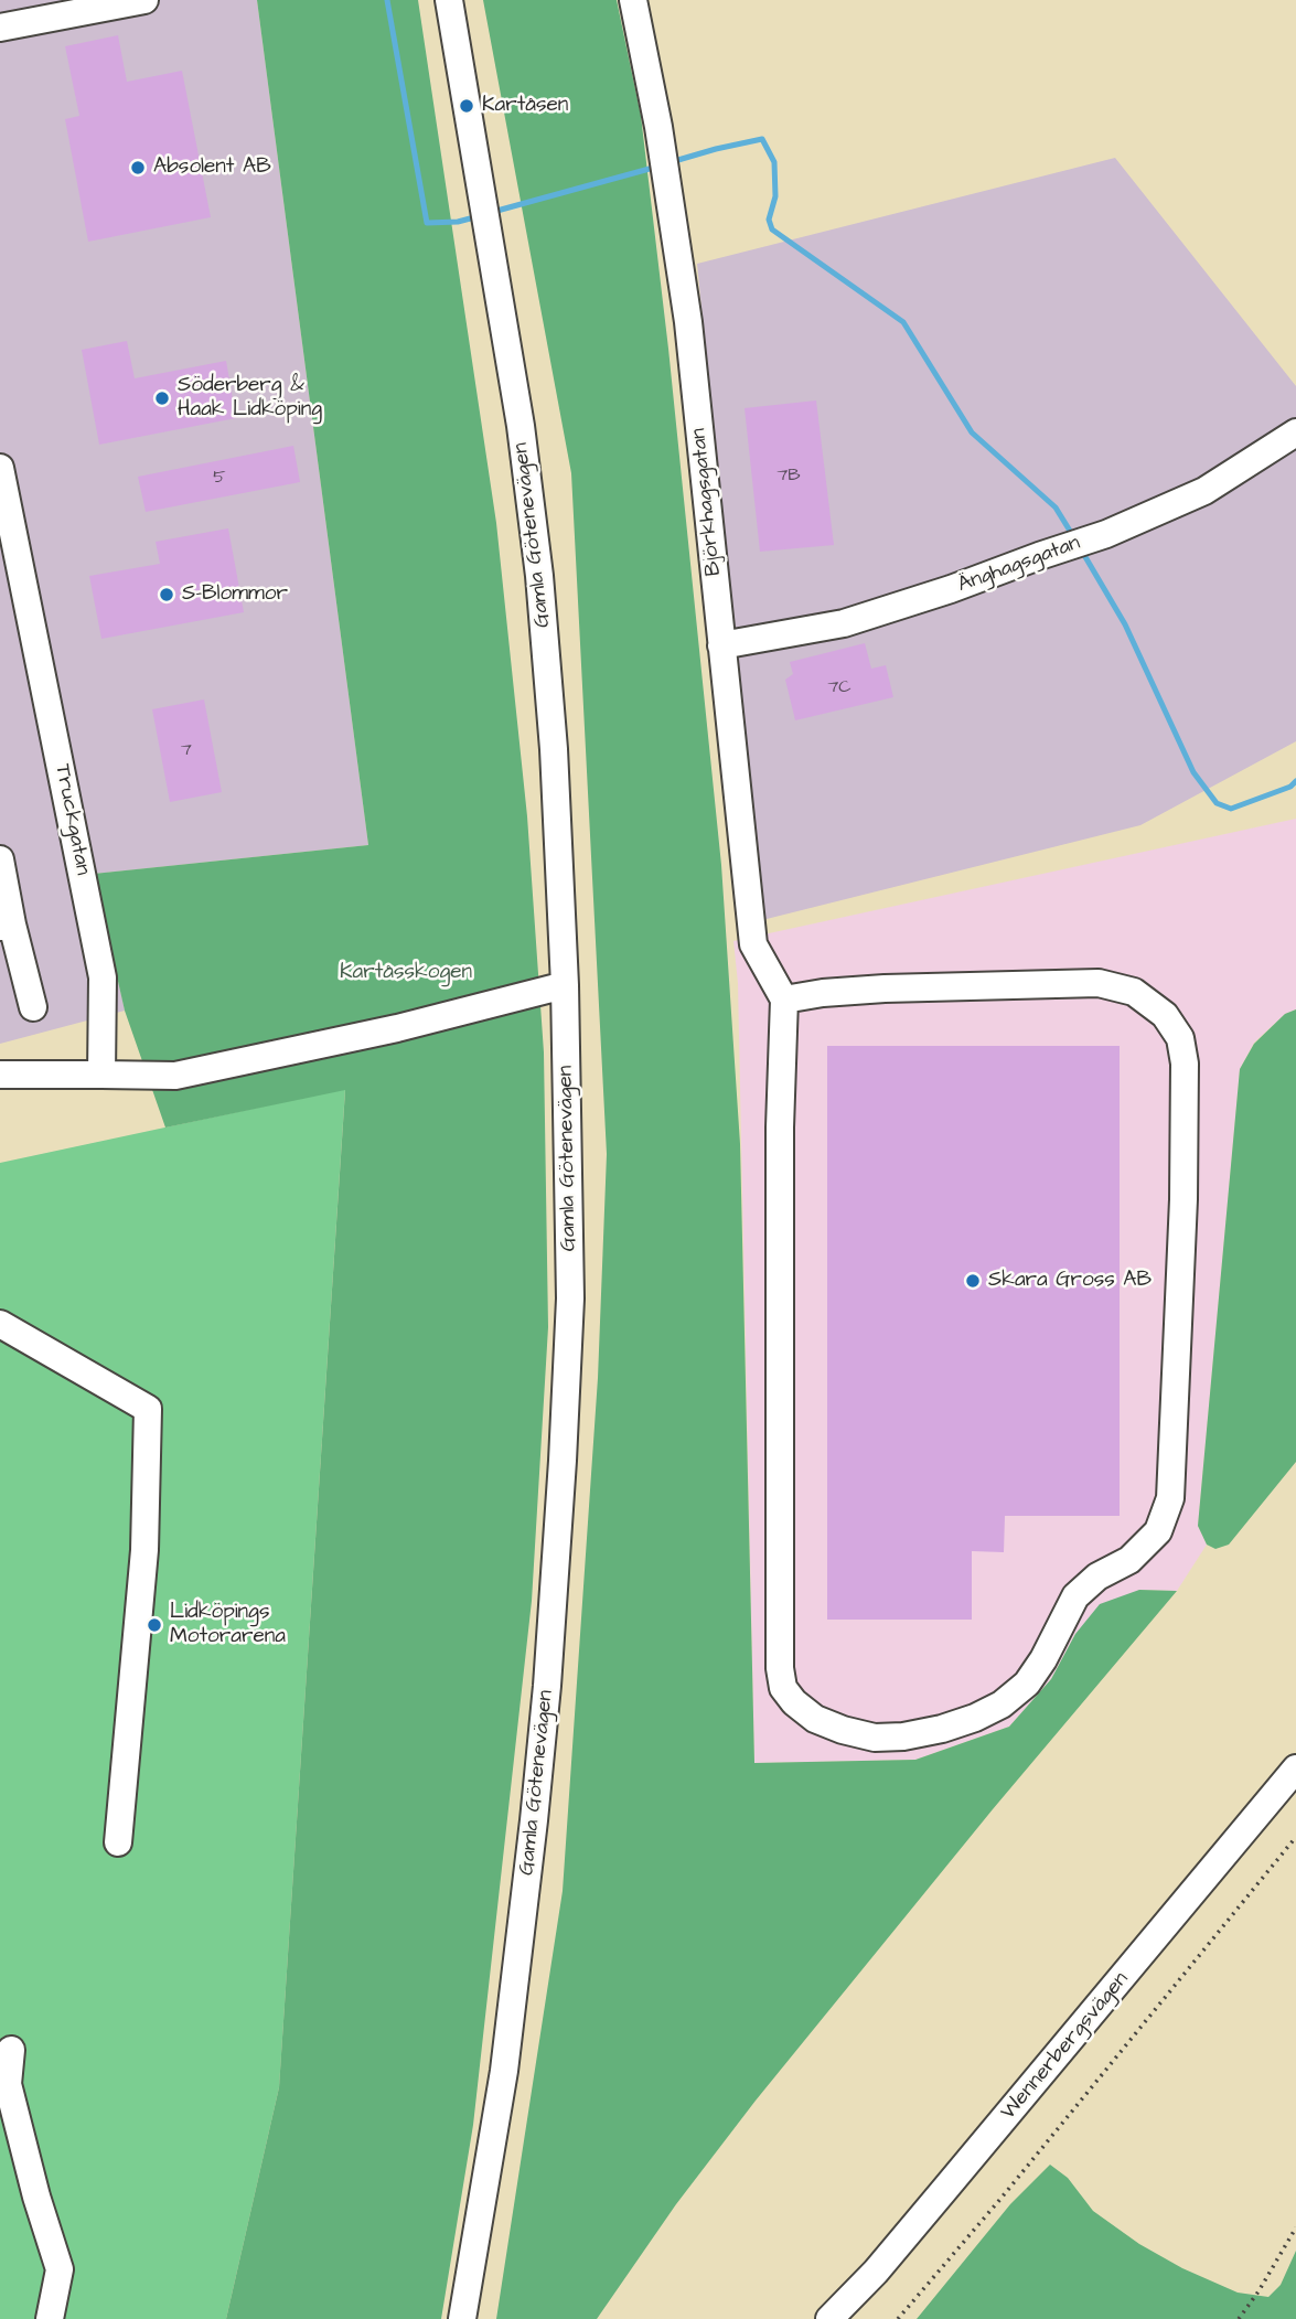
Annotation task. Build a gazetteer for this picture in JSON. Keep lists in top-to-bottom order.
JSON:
{
  "streets": {
    "street": [
      "Björkhagsgatan",
      "Gamla Götenevägen",
      "Änghagsgatan",
      "Truckgatan",
      "Wennerbergsvägen"
    ]
  },
  "crossings": [
    ["Björkhagsgatan", "Änghagsgatan"]
  ],
  "parks": ["Kartåsskogen"],
  "places": [
    "Kartåsen",
    "Absolent AB",
    "Söderberg & Haak Lidköping",
    "S-Blommor",
    "Skara Gross AB",
    "Lidköpings Motorarena"
  ],
  "house_numbers": [
    "7B",
    "5",
    "7C",
    "7"
  ]
}
